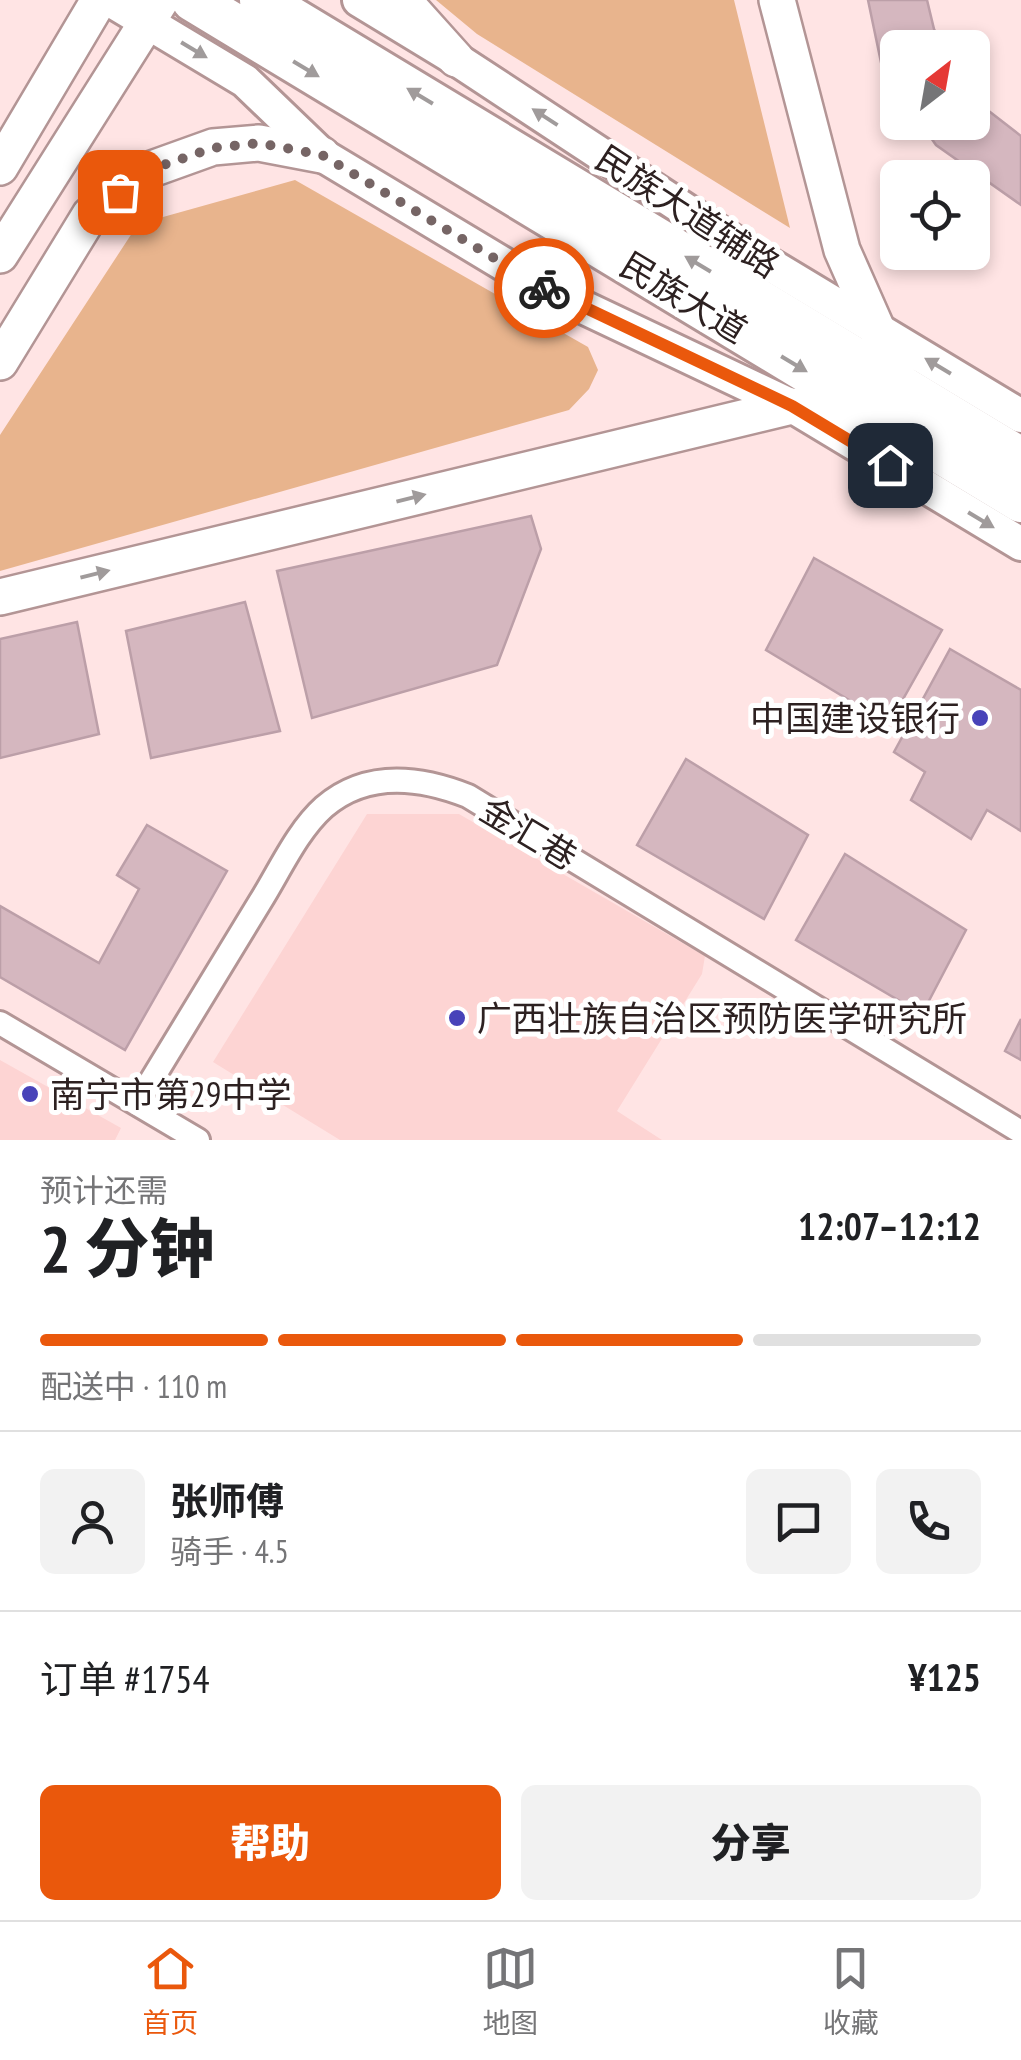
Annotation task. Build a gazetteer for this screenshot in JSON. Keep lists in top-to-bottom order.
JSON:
{
  "streets": {
    "highway": ["民族大道"],
    "street": ["民族大道辅路", "金汇巷"]
  },
  "places": ["中国建设银行", "广西壮族自治区预防医学研究所", "南宁市第29中学"],
  "north": "top right",
  "page": {
    "heading": ["2 分钟", "预计还需", "12:07–12:12"],
    "panel": [
      "张师傅",
      "骑手 · 4.5",
      "订单 #1754",
      "¥125"
    ],
    "bar": "配送中 · 110 m",
    "buttons": ["帮助", "分享"],
    "tabs": ["首页", "地图", "收藏"]
  }
}
